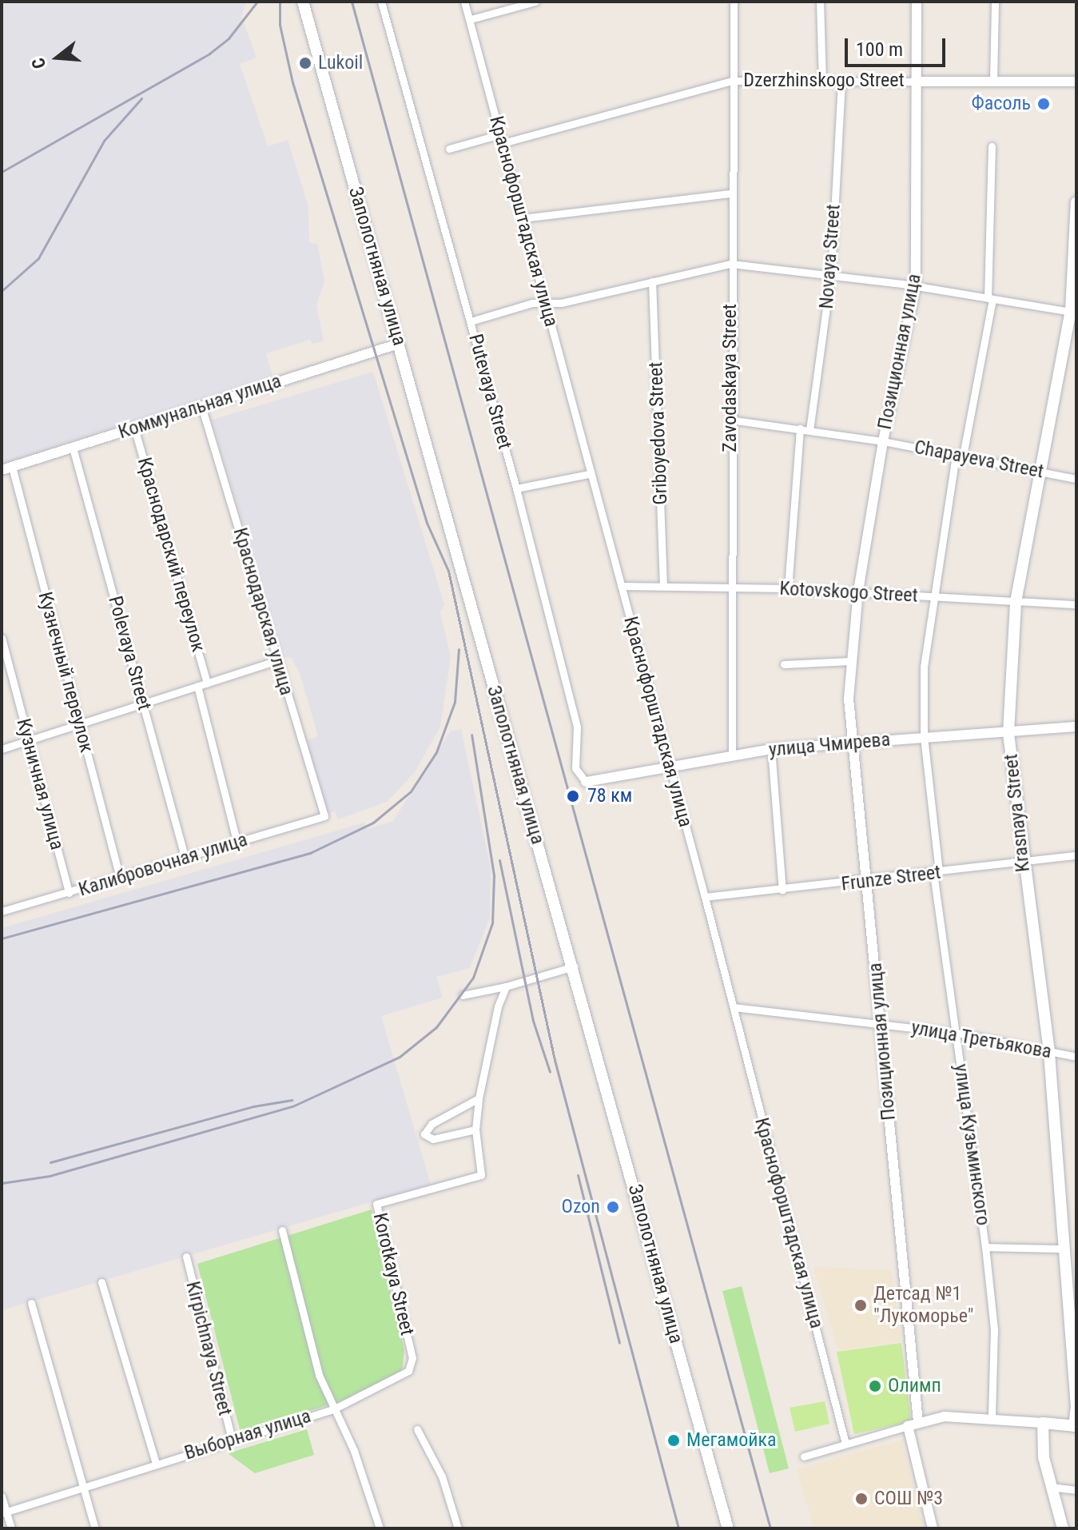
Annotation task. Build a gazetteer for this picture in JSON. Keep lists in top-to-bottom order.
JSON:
{
  "streets": {
    "main road": ["Заполотняная улица", "Krasnaya Street"],
    "street": [
      "Dzerzhinskogo Street",
      "Краснофорштадская улица",
      "Novaya Street",
      "Позиционная улица",
      "Zavodaskaya Street",
      "Putevaya Street",
      "Коммунальная улица",
      "Griboyedova Street",
      "Chapayeva Street",
      "Краснодарский переулок",
      "Kotovskogo Street",
      "Краснодарская улица",
      "Polevaya Street",
      "Кузнечный переулок",
      "улица Чмирева",
      "Кузничная улица",
      "Калибровочная улица",
      "Frunze Street",
      "улица Третьякова",
      "улица Кузьминского",
      "Korotkaya Street",
      "Kirpichnaya Street",
      "Выборная улица"
    ]
  },
  "crossings": [
    ["Dzerzhinskogo Street", "Краснофорштадская улица"],
    ["Dzerzhinskogo Street", "Novaya Street"],
    ["Dzerzhinskogo Street", "Позиционная улица"],
    ["Dzerzhinskogo Street", "Zavodaskaya Street"],
    ["Краснофорштадская улица", "Kotovskogo Street"],
    ["Краснофорштадская улица", "улица Чмирева"],
    ["Краснофорштадская улица", "Frunze Street"],
    ["Краснофорштадская улица", "улица Третьякова"],
    ["Novaya Street", "Chapayeva Street"],
    ["Заполотняная улица", "Коммунальная улица"],
    ["Позиционная улица", "Chapayeva Street"],
    ["Позиционная улица", "Kotovskogo Street"],
    ["Позиционная улица", "улица Чмирева"],
    ["Позиционная улица", "Frunze Street"],
    ["Позиционная улица", "улица Третьякова"],
    ["Zavodaskaya Street", "Chapayeva Street"],
    ["Zavodaskaya Street", "Kotovskogo Street"],
    ["Zavodaskaya Street", "улица Чмирева"],
    ["Putevaya Street", "улица Чмирева"],
    ["Коммунальная улица", "Краснодарский переулок"],
    ["Коммунальная улица", "Краснодарская улица"],
    ["Коммунальная улица", "Polevaya Street"],
    ["Коммунальная улица", "Кузнечный переулок"],
    ["Griboyedova Street", "Kotovskogo Street"],
    ["Chapayeva Street", "Krasnaya Street"],
    ["Chapayeva Street", "улица Кузьминского"],
    ["Kotovskogo Street", "Krasnaya Street"],
    ["Kotovskogo Street", "улица Кузьминского"],
    ["Краснодарская улица", "Калибровочная улица"],
    ["Polevaya Street", "Калибровочная улица"],
    ["Кузнечный переулок", "Калибровочная улица"],
    ["улица Чмирева", "Krasnaya Street"],
    ["улица Чмирева", "улица Кузьминского"],
    ["Кузничная улица", "Калибровочная улица"],
    ["Krasnaya Street", "Frunze Street"],
    ["Krasnaya Street", "улица Третьякова"],
    ["Frunze Street", "улица Кузьминского"],
    ["улица Третьякова", "улица Кузьминского"],
    ["Korotkaya Street", "Выборная улица"],
    ["Kirpichnaya Street", "Выборная улица"]
  ],
  "places": [
    "Lukoil",
    "Фасоль",
    "78 км",
    "Ozon",
    "Детсад №1 \"Лукоморье\"",
    "Олимп",
    "Мегамойка",
    "СОШ №3"
  ],
  "scale_bar": "100 m",
  "north": "left"
}
